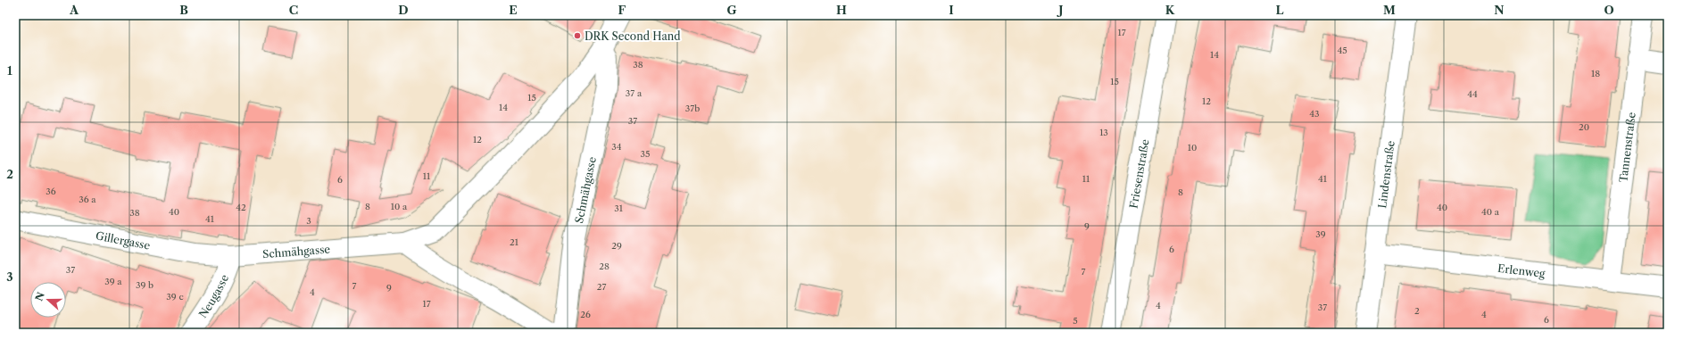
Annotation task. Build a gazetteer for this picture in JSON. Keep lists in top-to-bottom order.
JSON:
{
  "streets": {
    "street": [
      "Tannenstraße",
      "Friesenstraße",
      "Lindenstraße",
      "Schmähgasse",
      "Gillergasse",
      "Erlenweg",
      "Neugasse"
    ]
  },
  "crossings": [
    ["Tannenstraße", "Erlenweg"],
    ["Lindenstraße", "Erlenweg"],
    ["Schmähgasse", "Gillergasse"],
    ["Schmähgasse", "Neugasse"],
    ["Gillergasse", "Neugasse"]
  ],
  "places": ["DRK Second Hand"],
  "house_numbers": [
    "17",
    "45",
    "14",
    "38",
    "18",
    "15",
    "37 a",
    "44",
    "15",
    "12",
    "14",
    "37b",
    "43",
    "37",
    "20",
    "13",
    "12",
    "34",
    "10",
    "35",
    "11",
    "11",
    "41",
    "6",
    "36",
    "8",
    "36 a",
    "8",
    "10 a",
    "42",
    "40",
    "31",
    "40",
    "40 a",
    "38",
    "41",
    "3",
    "9",
    "39",
    "21",
    "29",
    "6",
    "28",
    "37",
    "7",
    "39 a",
    "39 b",
    "7",
    "27",
    "9",
    "4",
    "39 c",
    "17",
    "4",
    "37",
    "2",
    "26",
    "4",
    "6",
    "5"
  ],
  "north": "left",
  "grid": {
    "columns": [
      "A",
      "B",
      "C",
      "D",
      "E",
      "F",
      "G",
      "H",
      "I",
      "J",
      "K",
      "L",
      "M",
      "N",
      "O"
    ],
    "rows": ["1", "2", "3"]
  }
}
